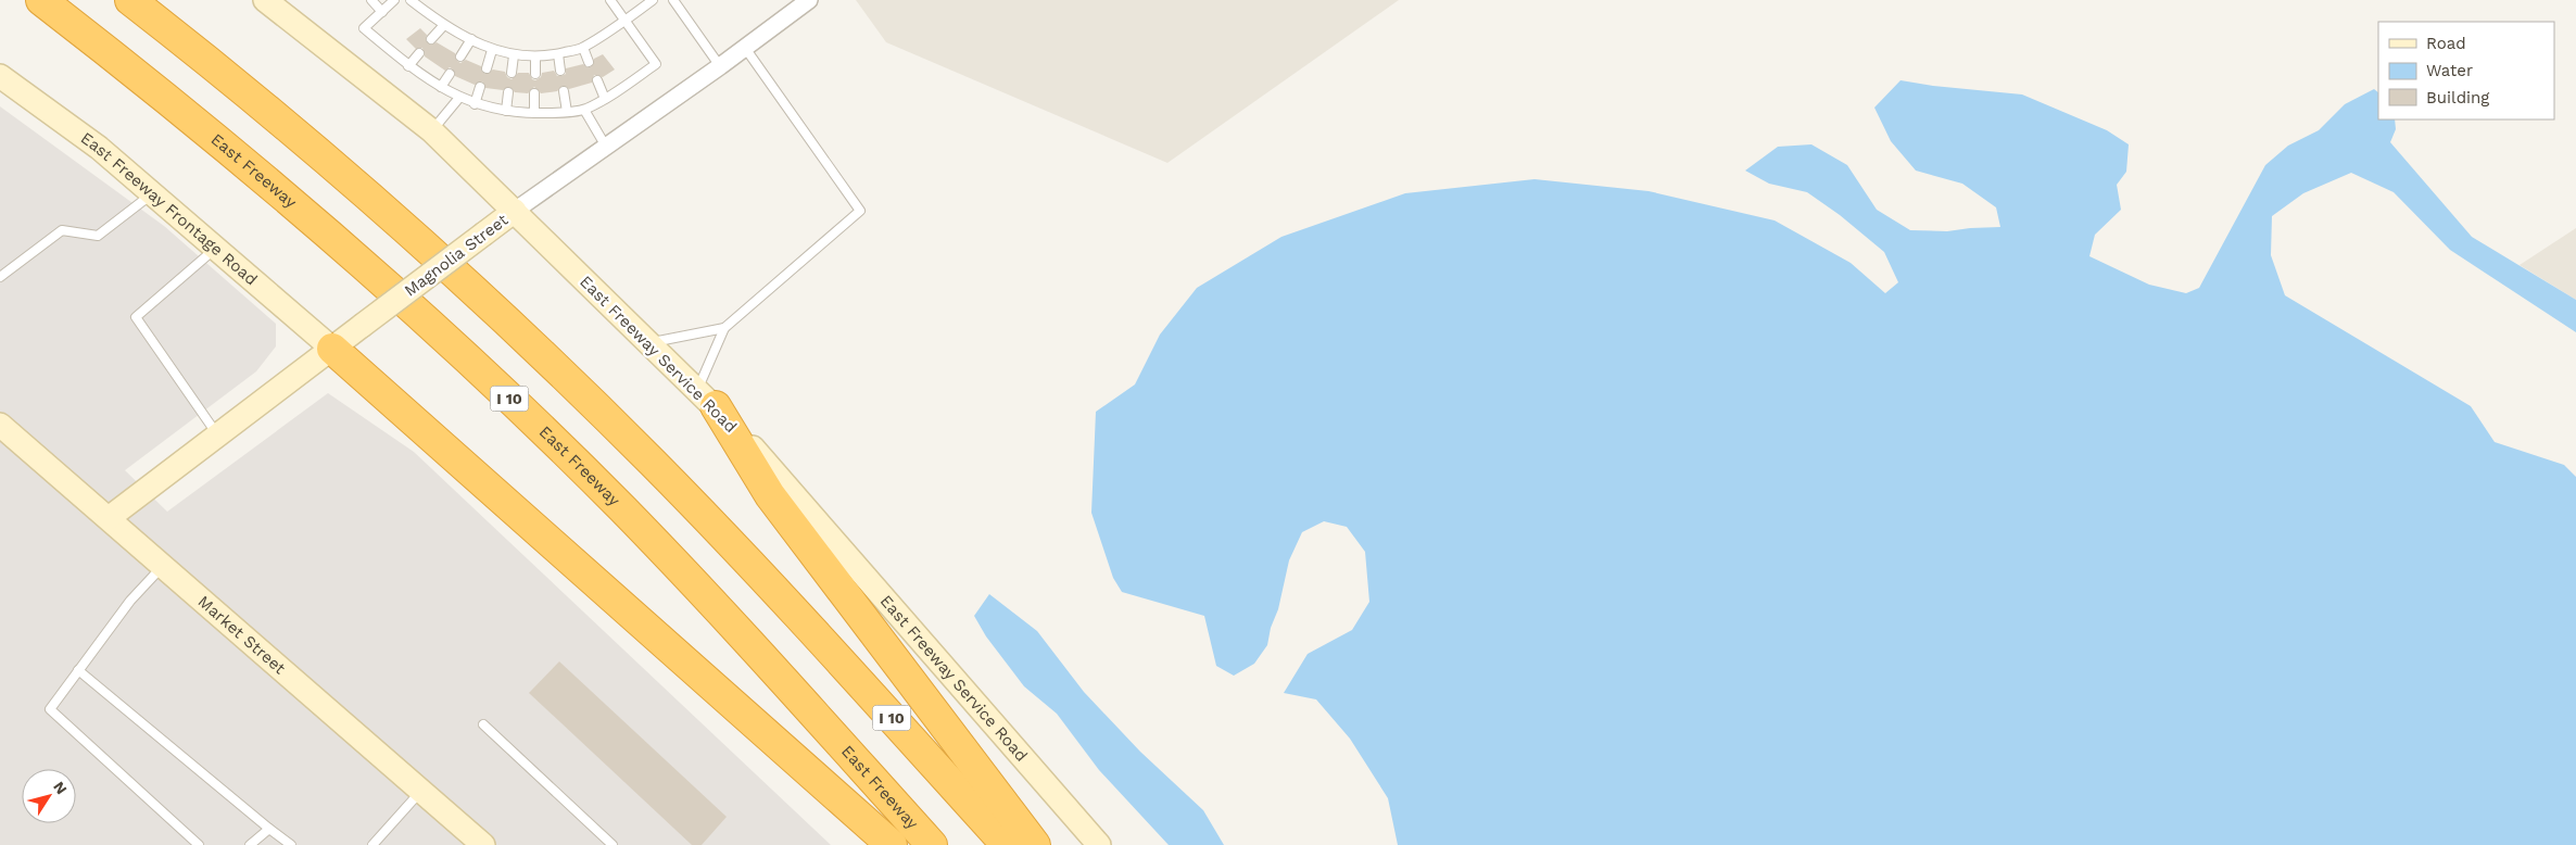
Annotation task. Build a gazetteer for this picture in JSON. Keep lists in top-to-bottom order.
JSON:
{
  "streets": {
    "highway": ["East Freeway", "I 10"],
    "main road": [
      "East Freeway Frontage Road",
      "Magnolia Street",
      "East Freeway Service Road",
      "Market Street"
    ]
  },
  "crossings": [
    ["East Freeway Frontage Road", "Magnolia Street"],
    ["Magnolia Street", "East Freeway Service Road"],
    ["Magnolia Street", "Market Street"]
  ],
  "legend": ["Road", "Water", "Building"],
  "north": "top right"
}
